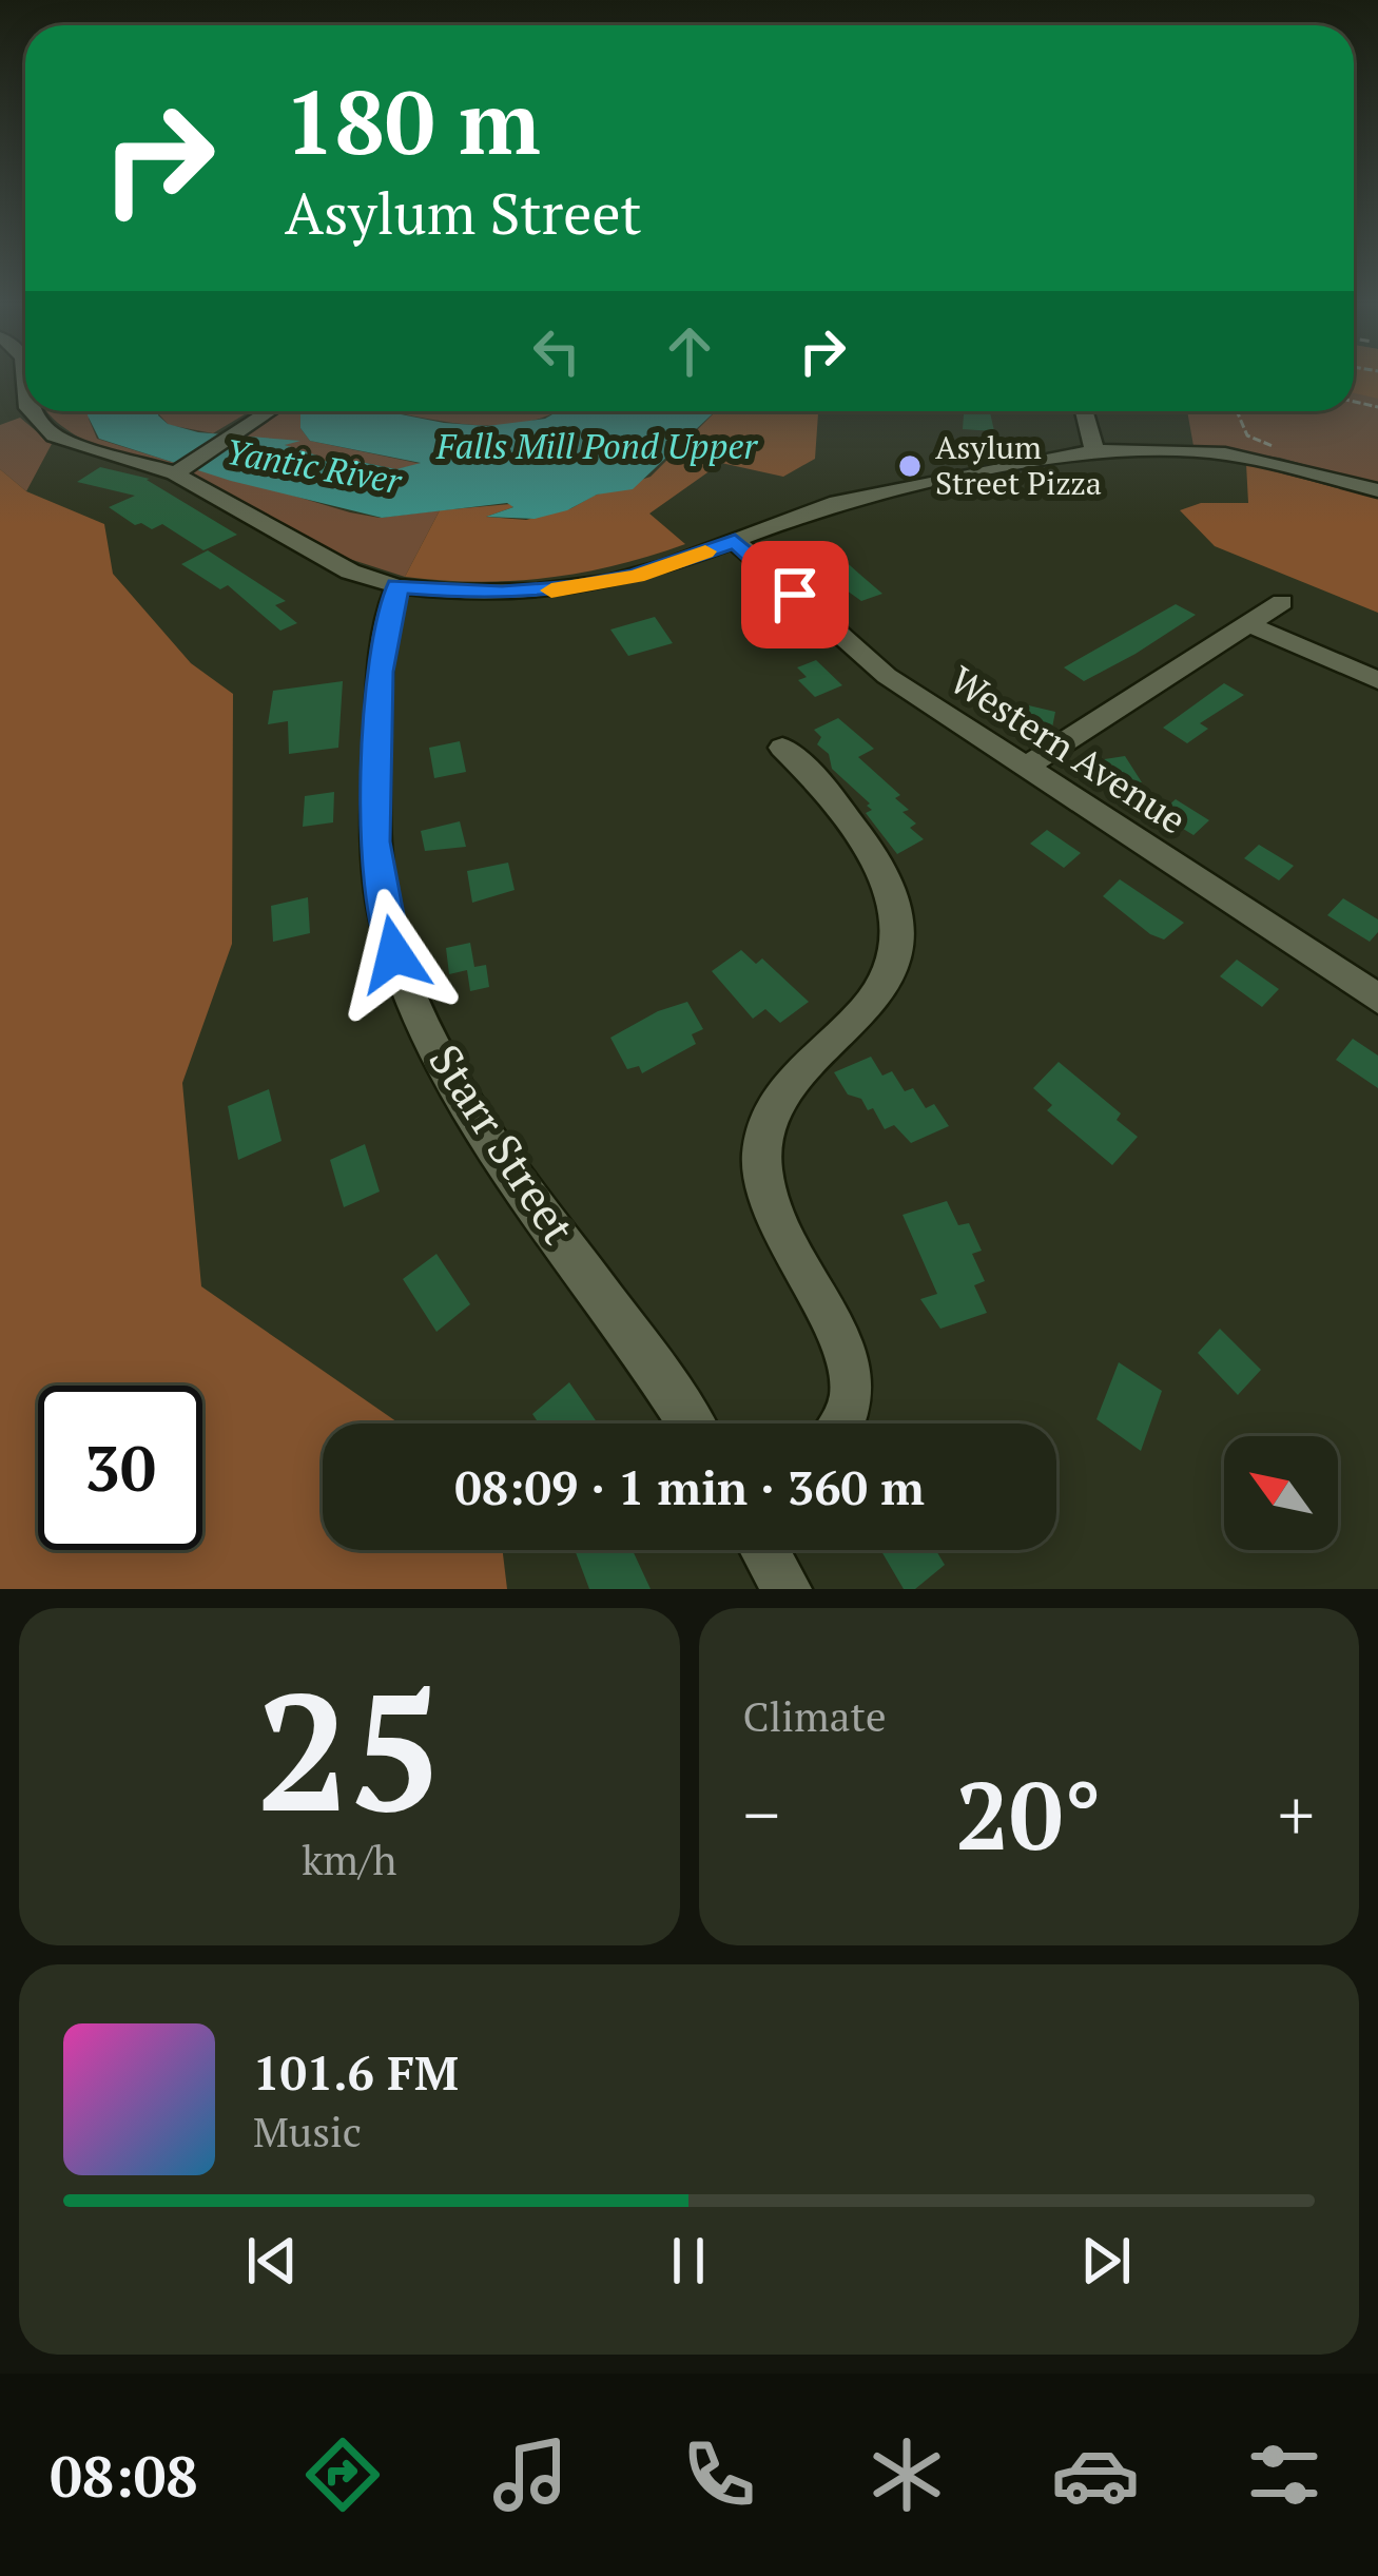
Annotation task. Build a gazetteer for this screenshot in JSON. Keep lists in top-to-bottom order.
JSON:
{
  "streets": {
    "street": ["Western Avenue", "Starr Street"]
  },
  "water": ["Falls Mill Pond Upper", "Yantic River"],
  "places": ["Asylum Street Pizza"],
  "north": "top left",
  "page": {
    "turn": ["180 m", "Asylum Street"],
    "limit": "30",
    "trip": "08:09 · 1 min · 360 m",
    "tile": [
      ["25", "km/h"],
      "Climate"
    ],
    "heat": ["−", "20°", "+"],
    "song": ["101.6 FM", "Music"],
    "tabs": "08:08"
  }
}
